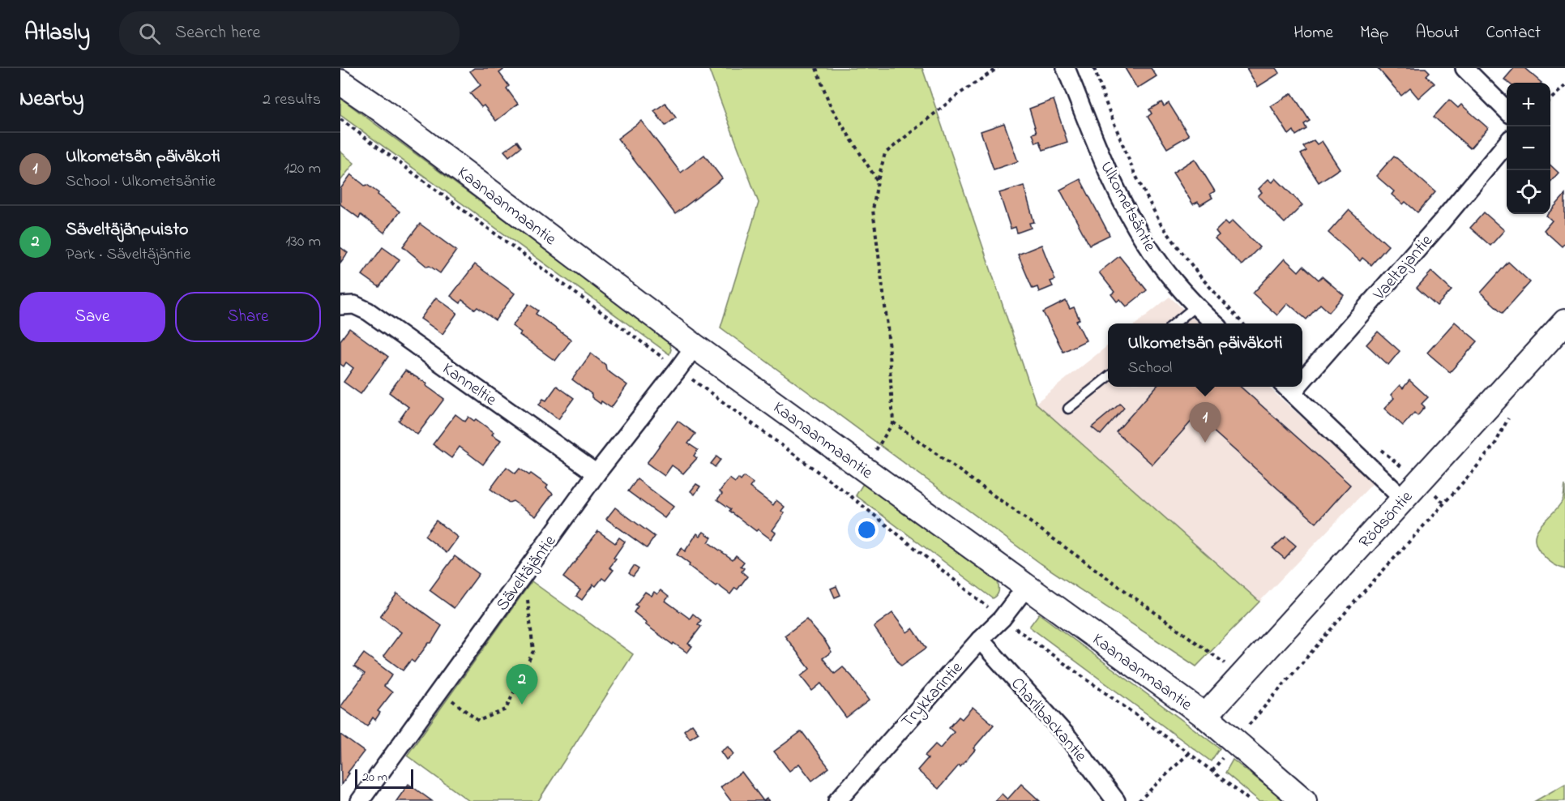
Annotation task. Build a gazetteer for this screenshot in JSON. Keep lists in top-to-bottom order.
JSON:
{
  "streets": {
    "street": [
      "Kaanaanmaantie",
      "Ulkometsäntie",
      "Vaeltajantie",
      "Kanneltie",
      "Rödsöntie",
      "Säveltäjäntie",
      "Trykkarintie",
      "Charlibackantie"
    ]
  },
  "crossings": [
    ["Kaanaanmaantie", "Rödsöntie"],
    ["Kaanaanmaantie", "Säveltäjäntie"],
    ["Kaanaanmaantie", "Trykkarintie"],
    ["Kanneltie", "Säveltäjäntie"],
    ["Trykkarintie", "Charlibackantie"]
  ],
  "scale_bar": "20 m",
  "page": {
    "header": "Atlasly",
    "search": "Search here",
    "nav": [
      "Home",
      "Map",
      "About",
      "Contact"
    ],
    "heading": ["Nearby", "2 results"],
    "map_buttons": ["+", "−"],
    "list": [
      {
        "mark": "1",
        "name": "Ulkometsän päiväkoti",
        "note": "School · Ulkometsäntie",
        "value": "120 m"
      },
      {
        "mark": "2",
        "name": "Säveltäjänpuisto",
        "note": "Park · Säveltäjäntie",
        "value": "130 m"
      }
    ],
    "buttons": ["Save", "Share"],
    "popup": ["Ulkometsän päiväkoti", "School"],
    "pins": ["1", "2"],
    "scale": "20 m"
  }
}
